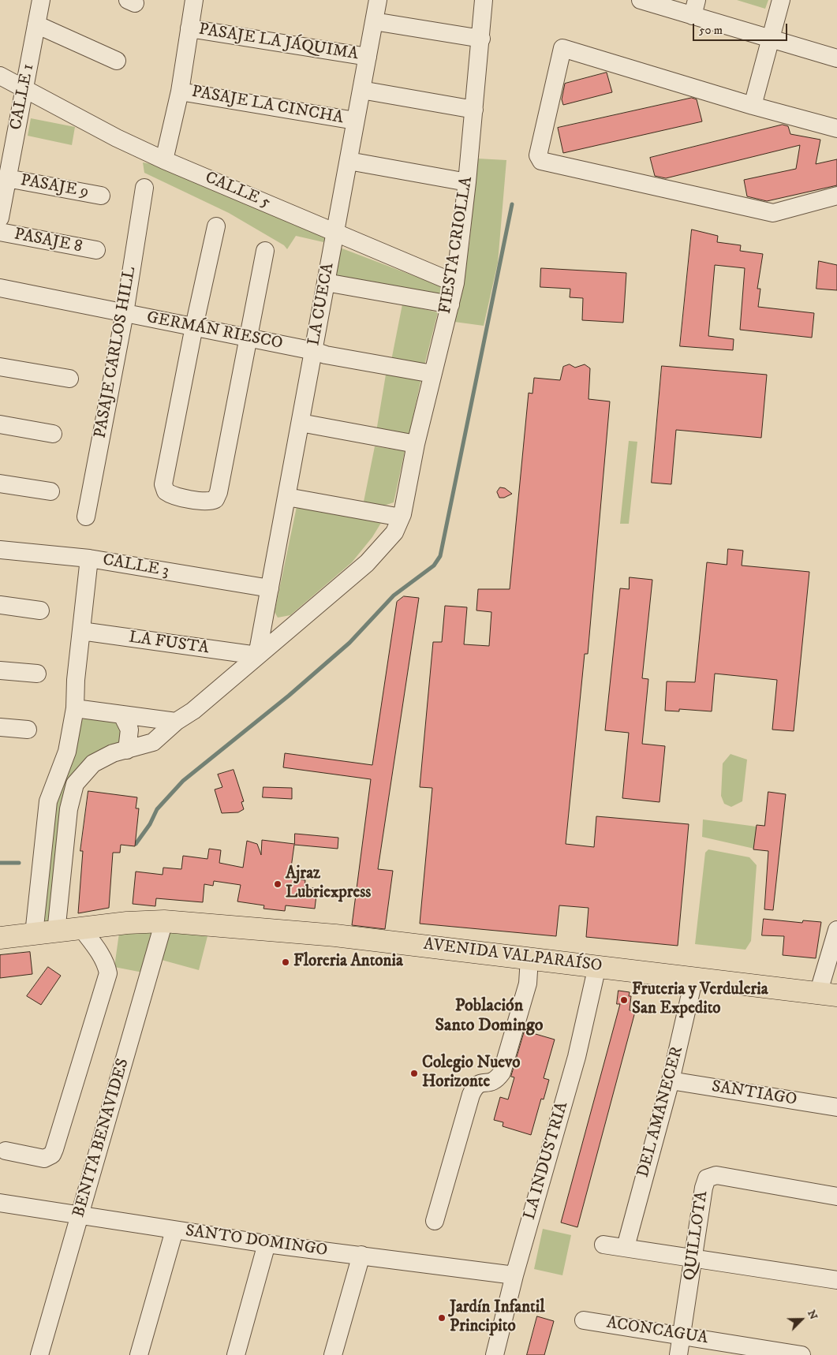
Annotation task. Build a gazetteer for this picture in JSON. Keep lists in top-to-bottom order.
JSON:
{
  "streets": {
    "main road": ["AVENIDA VALPARAÍSO"],
    "street": [
      "PASAJE LA JÁQUIMA",
      "CALLE 1",
      "PASAJE LA CINCHA",
      "PASAJE 9",
      "CALLE 5",
      "PASAJE 8",
      "FIESTA CRIOLLA",
      "LA CUECA",
      "GERMÁN RIESCO",
      "PASAJE CARLOS HILL",
      "CALLE 3",
      "LA FUSTA",
      "SANTIAGO",
      "DEL AMANECER",
      "BENITA BENAVIDES",
      "LA INDUSTRIA",
      "QUILLOTA",
      "SANTO DOMINGO",
      "ACONCAGUA"
    ]
  },
  "crossings": [
    ["PASAJE LA JÁQUIMA", "LA CUECA"],
    ["CALLE 1", "PASAJE 9"],
    ["CALLE 1", "CALLE 5"],
    ["PASAJE LA CINCHA", "LA CUECA"],
    ["CALLE 5", "FIESTA CRIOLLA"],
    ["CALLE 5", "LA CUECA"],
    ["FIESTA CRIOLLA", "GERMÁN RIESCO"],
    ["LA CUECA", "GERMÁN RIESCO"],
    ["LA CUECA", "CALLE 3"],
    ["LA CUECA", "LA FUSTA"],
    ["GERMÁN RIESCO", "PASAJE CARLOS HILL"],
    ["AVENIDA VALPARAÍSO", "DEL AMANECER"],
    ["AVENIDA VALPARAÍSO", "BENITA BENAVIDES"],
    ["AVENIDA VALPARAÍSO", "LA INDUSTRIA"],
    ["SANTIAGO", "DEL AMANECER"],
    ["BENITA BENAVIDES", "SANTO DOMINGO"],
    ["LA INDUSTRIA", "SANTO DOMINGO"],
    ["QUILLOTA", "ACONCAGUA"]
  ],
  "districts": ["Población Santo Domingo"],
  "places": [
    "Ajraz Lubriexpress",
    "Floreria Antonia",
    "Fruteria y Verduleria San Expedito",
    "Colegio Nuevo Horizonte",
    "Jardín Infantil Principito"
  ],
  "scale_bar": "50 m",
  "north": "top right"
}
